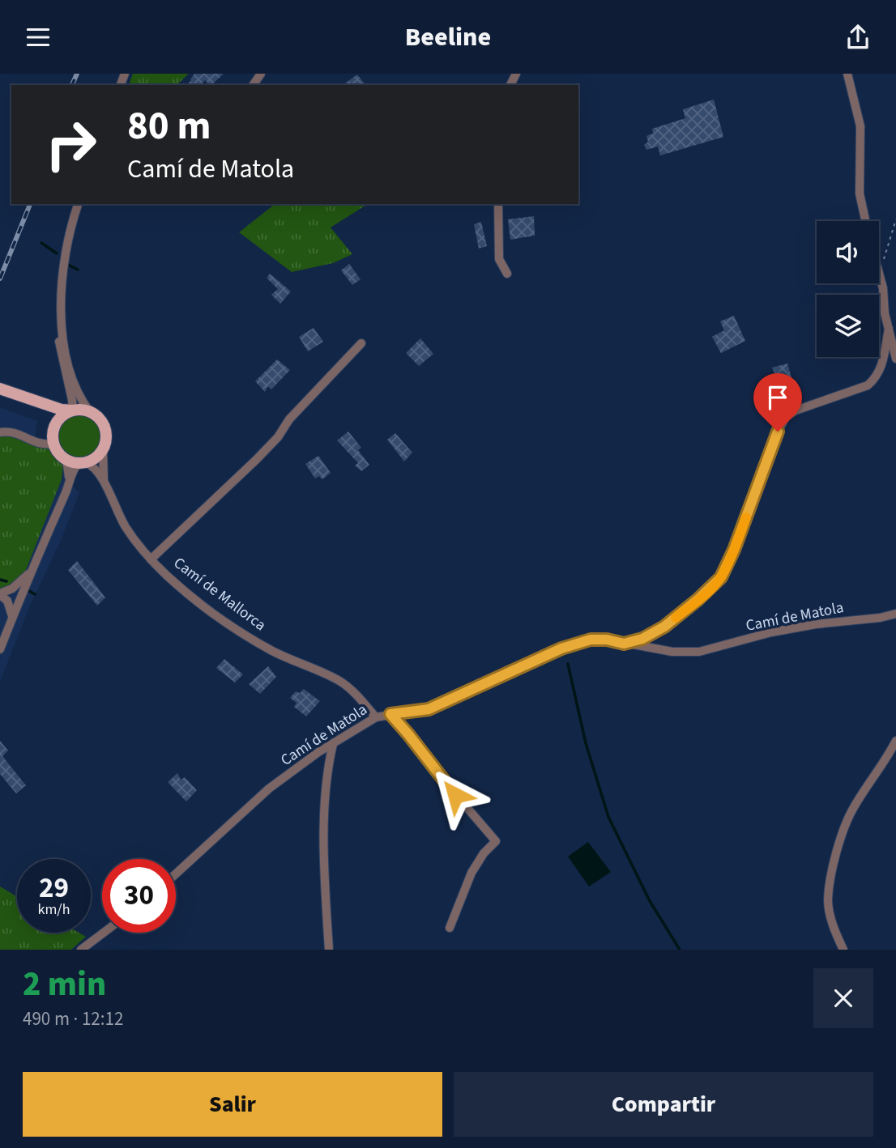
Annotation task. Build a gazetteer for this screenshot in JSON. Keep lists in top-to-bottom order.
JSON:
{
  "streets": {
    "street": ["Camí de Mallorca", "Camí de Matola"]
  },
  "crossings": [
    ["Camí de Mallorca", "Camí de Matola"]
  ],
  "page": {
    "header": "Beeline",
    "turn": ["80 m", "Camí de Matola"],
    "speed": "29 km/h",
    "limit": "30",
    "heading": ["2 min", "490 m · 12:12"],
    "buttons": ["Salir", "Compartir"]
  }
}
